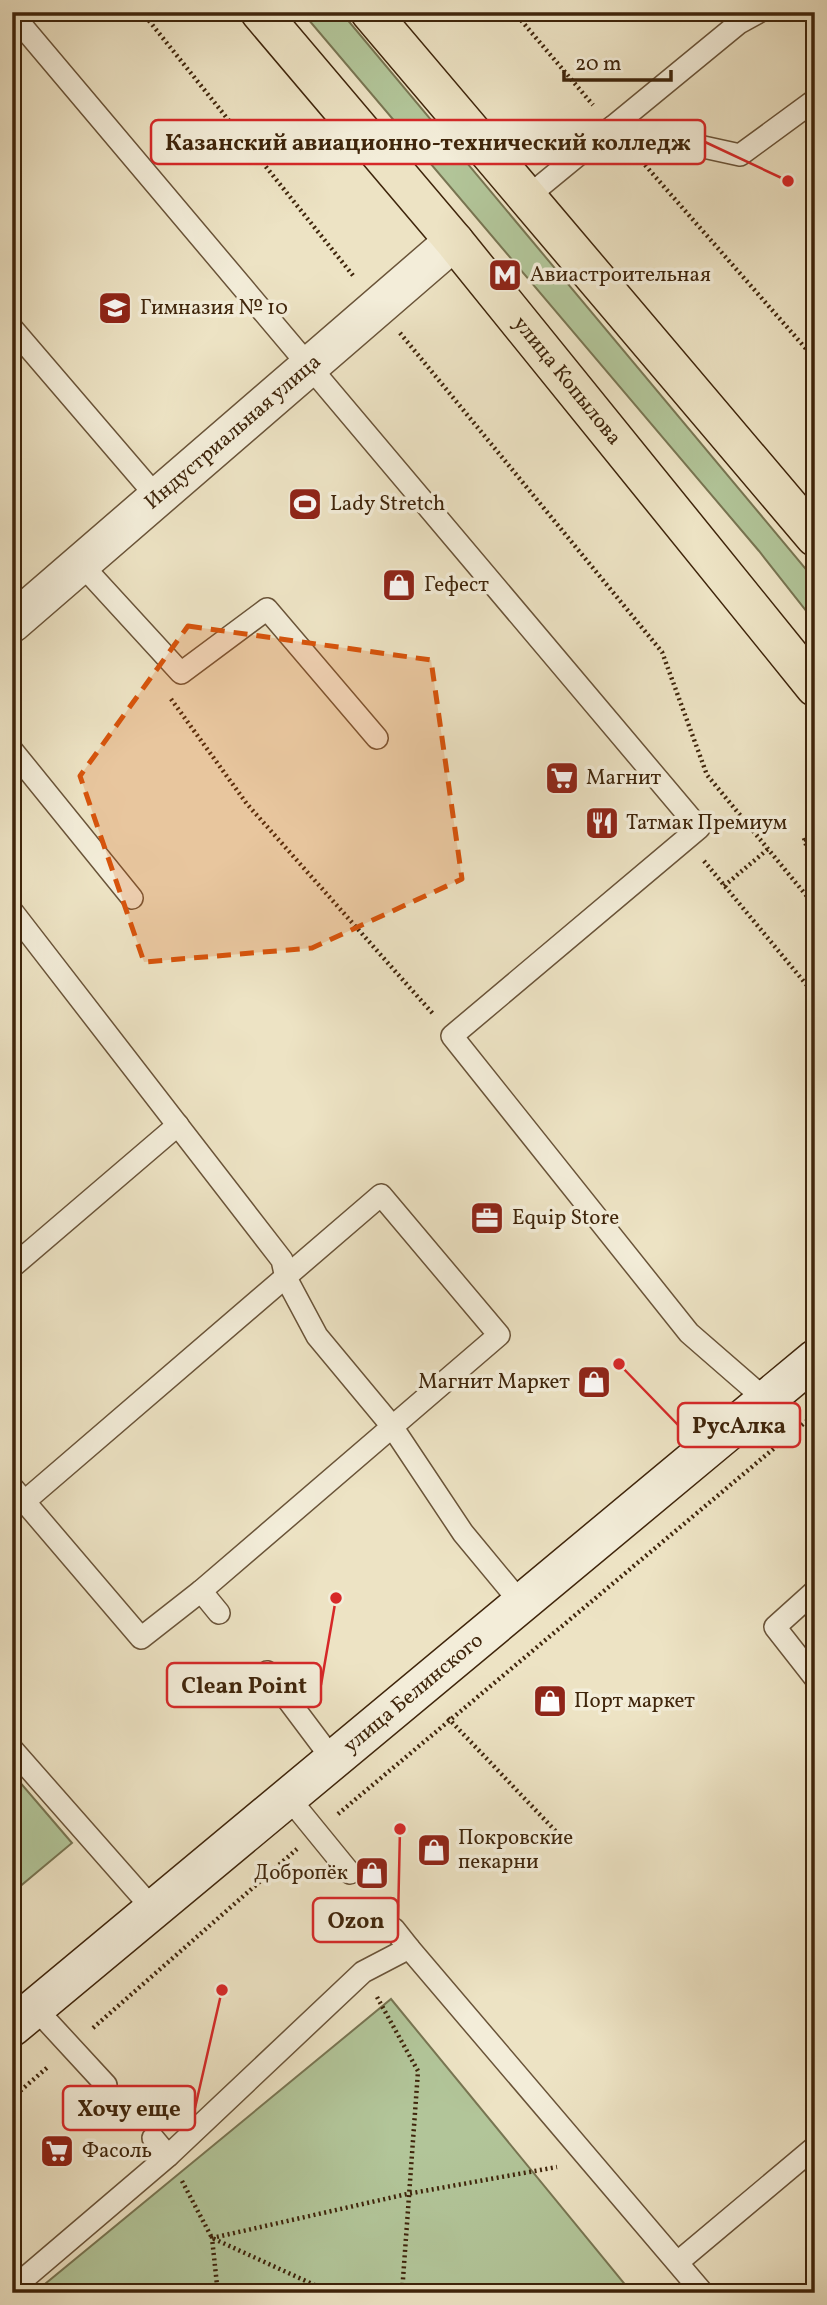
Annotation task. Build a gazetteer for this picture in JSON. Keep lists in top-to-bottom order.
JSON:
{
  "streets": {
    "main road": ["улица Копылова"],
    "street": ["Индустриальная улица", "улица Белинского"]
  },
  "crossings": [
    ["улица Копылова", "Индустриальная улица"]
  ],
  "places": {
    "other": [
      "Казанский авиационно-технический колледж",
      "РусАлка",
      "Clean Point",
      "Ozon",
      "Хочу еще"
    ],
    "metro station": ["Авиастроительная"],
    "school or university": ["Гимназия № 10"],
    "sports": ["Lady Stretch"],
    "shop": [
      "Гефест",
      "Магнит Маркет",
      "Порт маркет",
      "Покровские пекарни",
      "Добропёк"
    ],
    "supermarket": ["Магнит", "Фасоль"],
    "restaurant": ["Татмак Премиум"],
    "office": ["Equip Store"]
  },
  "scale_bar": "20 m"
}
